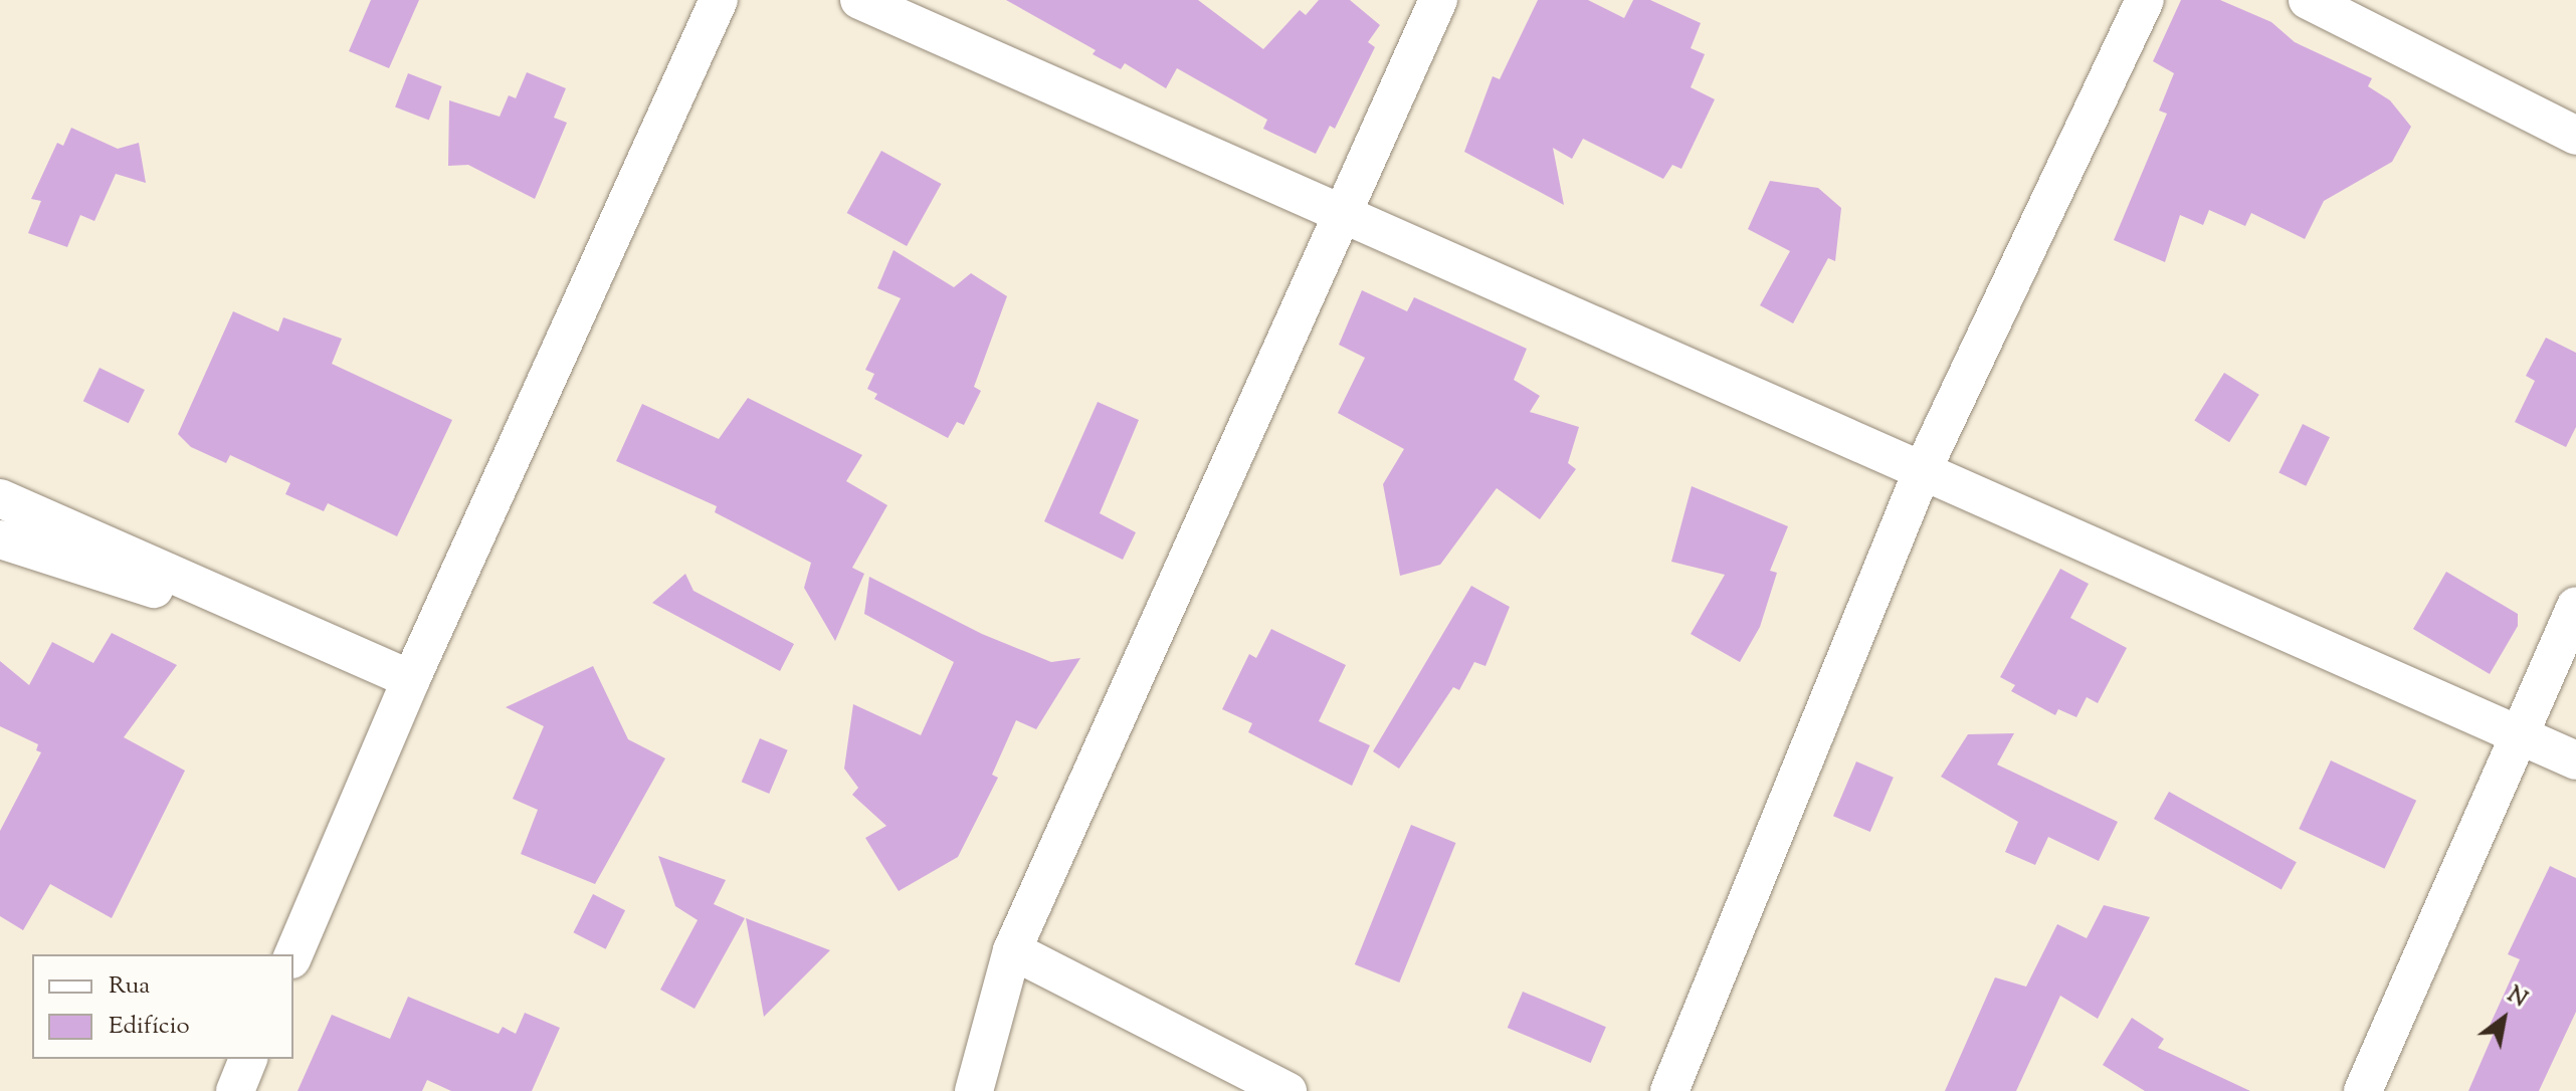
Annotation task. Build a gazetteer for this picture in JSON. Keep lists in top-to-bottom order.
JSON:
{
  "legend": ["Rua", "Edifício"],
  "north": "top right"
}
